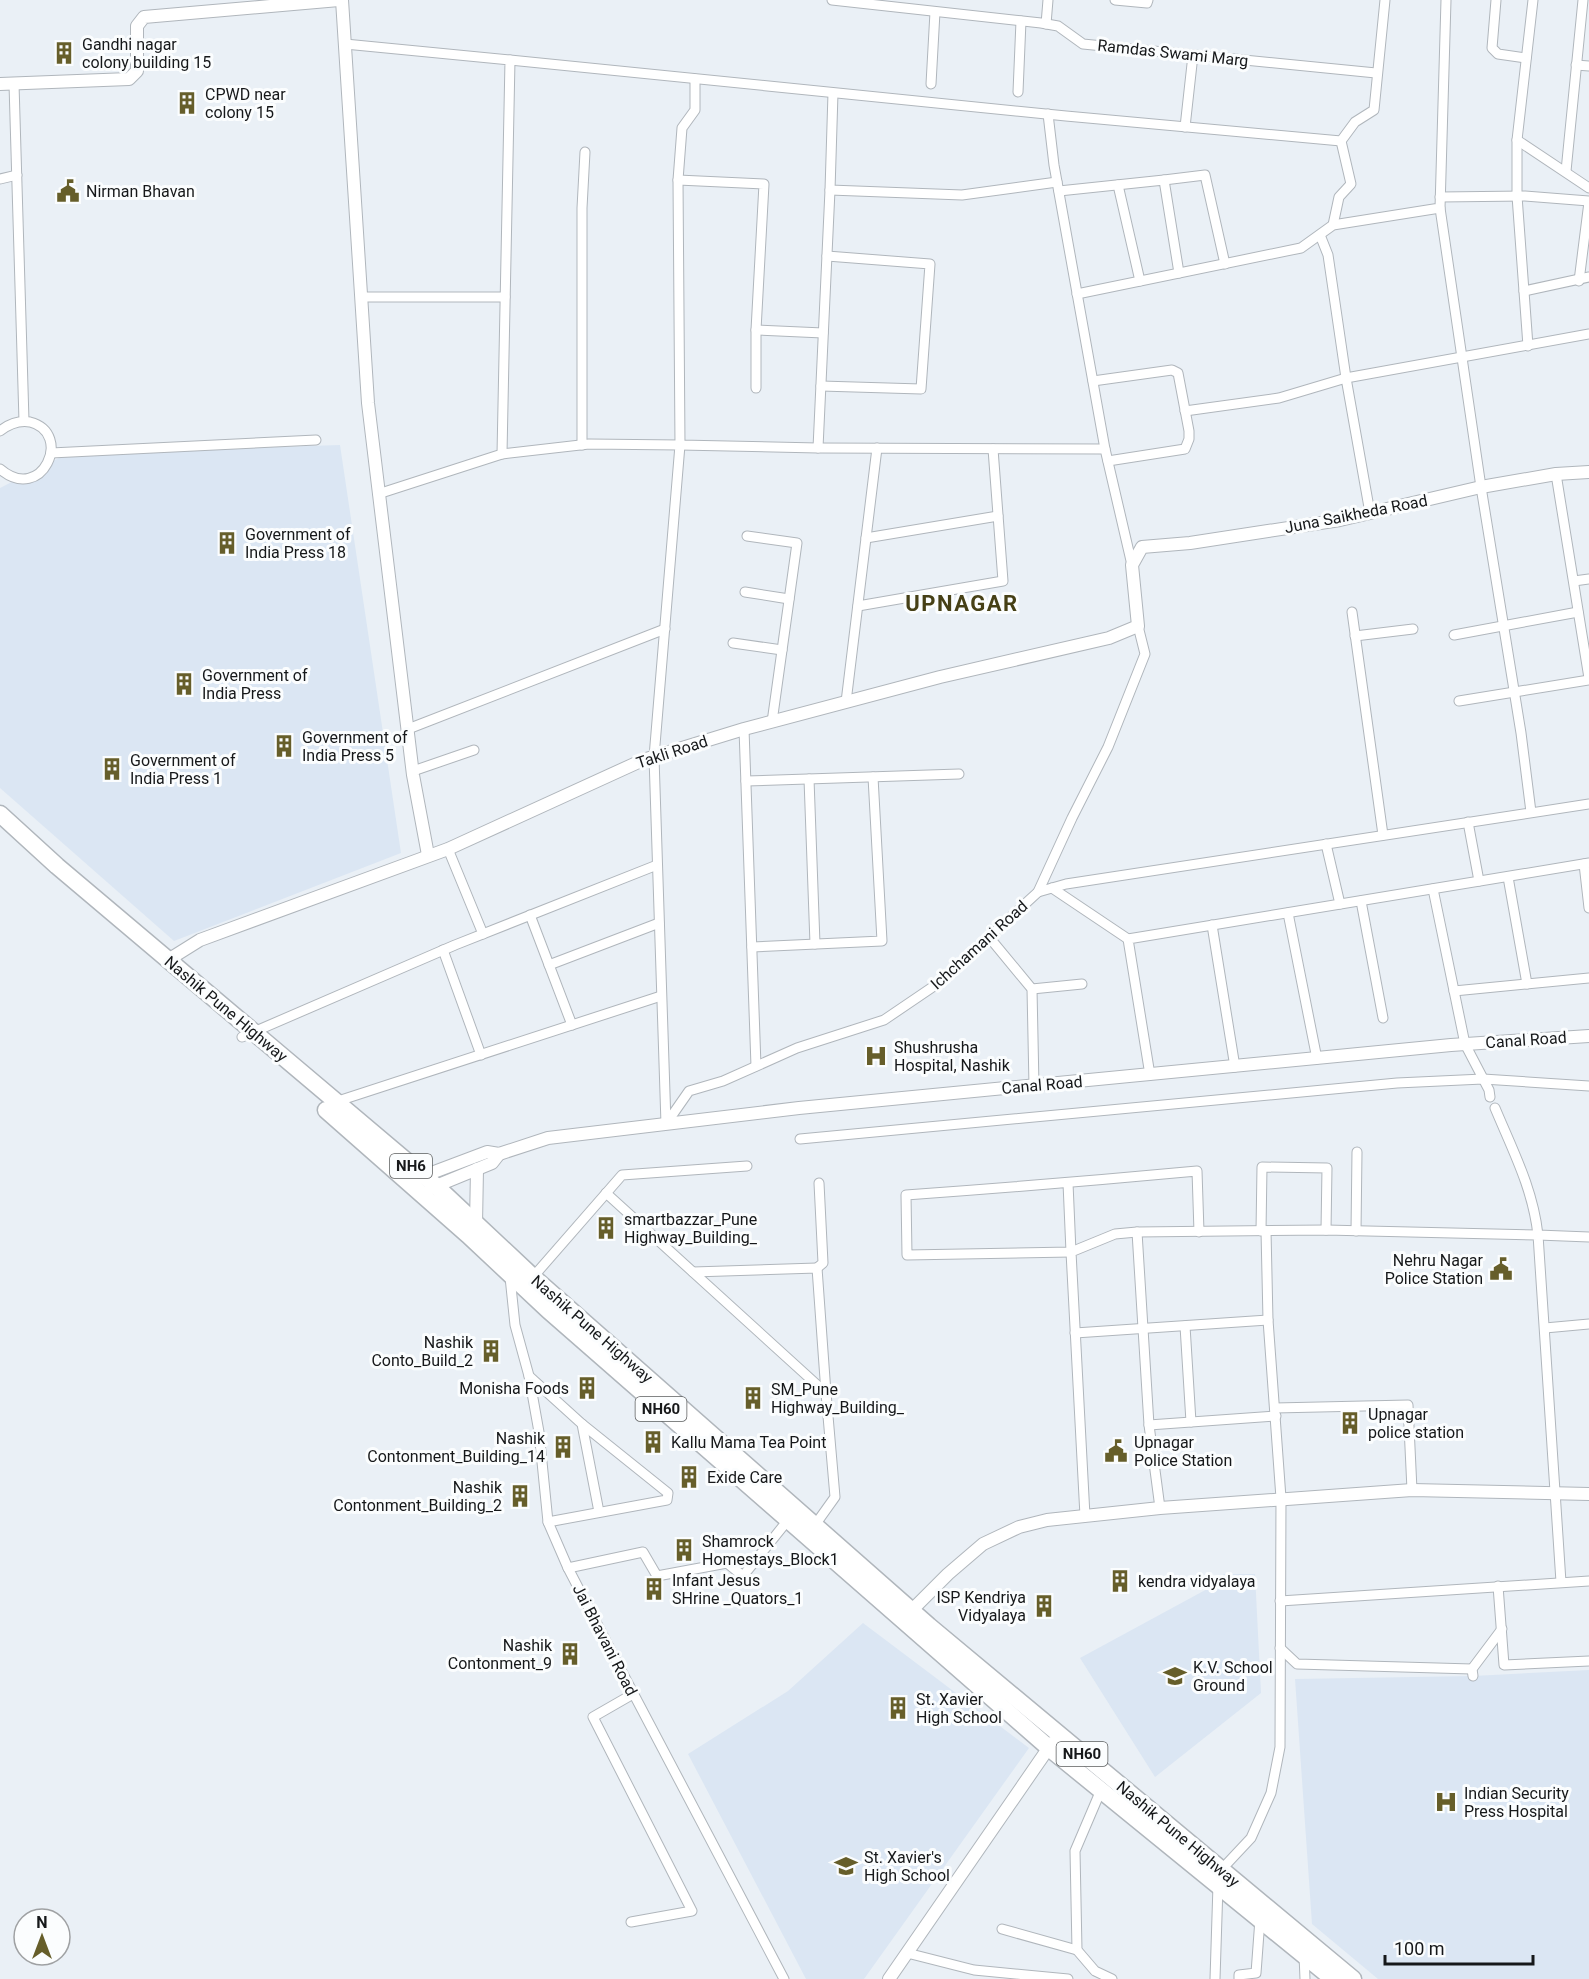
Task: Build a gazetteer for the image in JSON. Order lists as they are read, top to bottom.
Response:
{
  "streets": {
    "highway": ["Nashik Pune Highway", "NH6", "NH60"],
    "street": [
      "Ramdas Swami Marg",
      "Juna Saikheda Road",
      "Takli Road",
      "Ichchamani Road",
      "Canal Road",
      "Jai Bhavani Road"
    ]
  },
  "crossings": [
    ["Takli Road", "Ichchamani Road"],
    ["Takli Road", "Nashik Pune Highway"],
    ["Ichchamani Road", "Canal Road"],
    ["Nashik Pune Highway", "Canal Road"],
    ["Nashik Pune Highway", "Jai Bhavani Road"]
  ],
  "districts": ["UPNAGAR"],
  "places": {
    "building": [
      "Gandhi nagar colony building 15",
      "CPWD near colony 15",
      "Government of India Press 18",
      "Government of India Press",
      "Government of India Press 5",
      "Government of India Press 1",
      "smartbazzar_Pune Highway_Building_",
      "Nashik Conto_Build_2",
      "Monisha Foods",
      "SM_Pune Highway_Building_",
      "Upnagar police station",
      "Kallu Mama Tea Point",
      "Nashik Contonment_Building_14",
      "Exide Care",
      "Nashik Contonment_Building_2",
      "Shamrock Homestays_Block1",
      "kendra vidyalaya",
      "Infant Jesus SHrine _Quators_1",
      "ISP Kendriya Vidyalaya",
      "Nashik Contonment_9",
      "St. Xavier High School"
    ],
    "public building": ["Nirman Bhavan", "Nehru Nagar Police Station", "Upnagar Police Station"],
    "hospital": ["Shushrusha Hospital, Nashik", "Indian Security Press Hospital"],
    "school or university": ["K.V. School Ground", "St. Xavier's High School"]
  },
  "scale_bar": "100 m",
  "north": "top"
}
